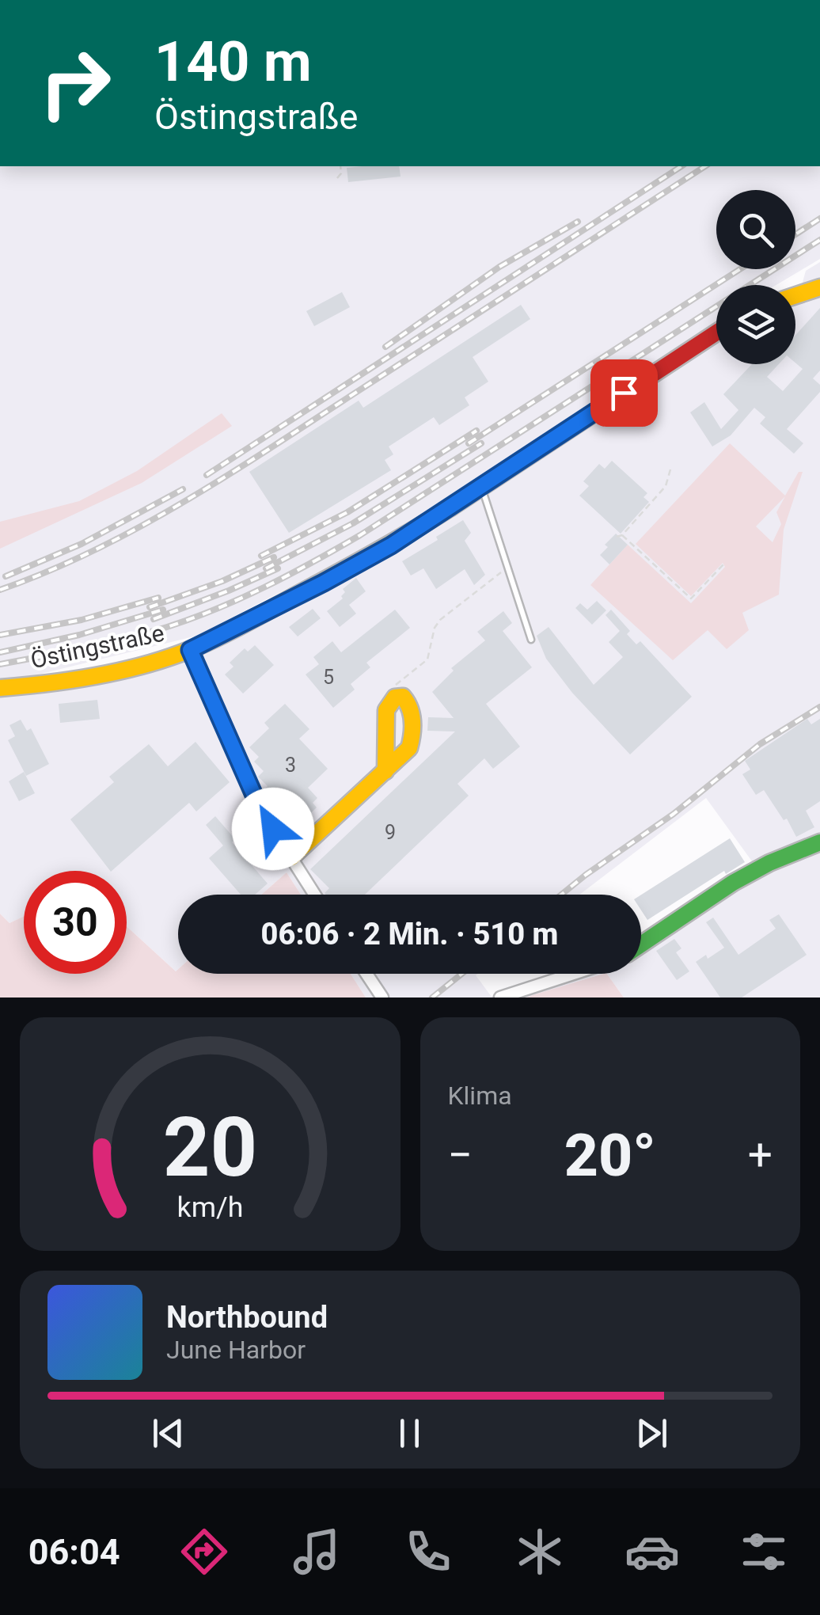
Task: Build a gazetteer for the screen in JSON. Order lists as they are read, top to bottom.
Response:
{
  "streets": {
    "street": ["Östingstraße"]
  },
  "house_numbers": ["5", "3", "9"],
  "page": {
    "turn": ["140 m", "Östingstraße"],
    "limit": "30",
    "trip": "06:06 · 2 Min. · 510 m",
    "tile": "Klima",
    "heat": ["−", "20°", "+"],
    "song": ["Northbound", "June Harbor"],
    "tabs": "06:04",
    "gauge": ["20", "km/h"]
  }
}
